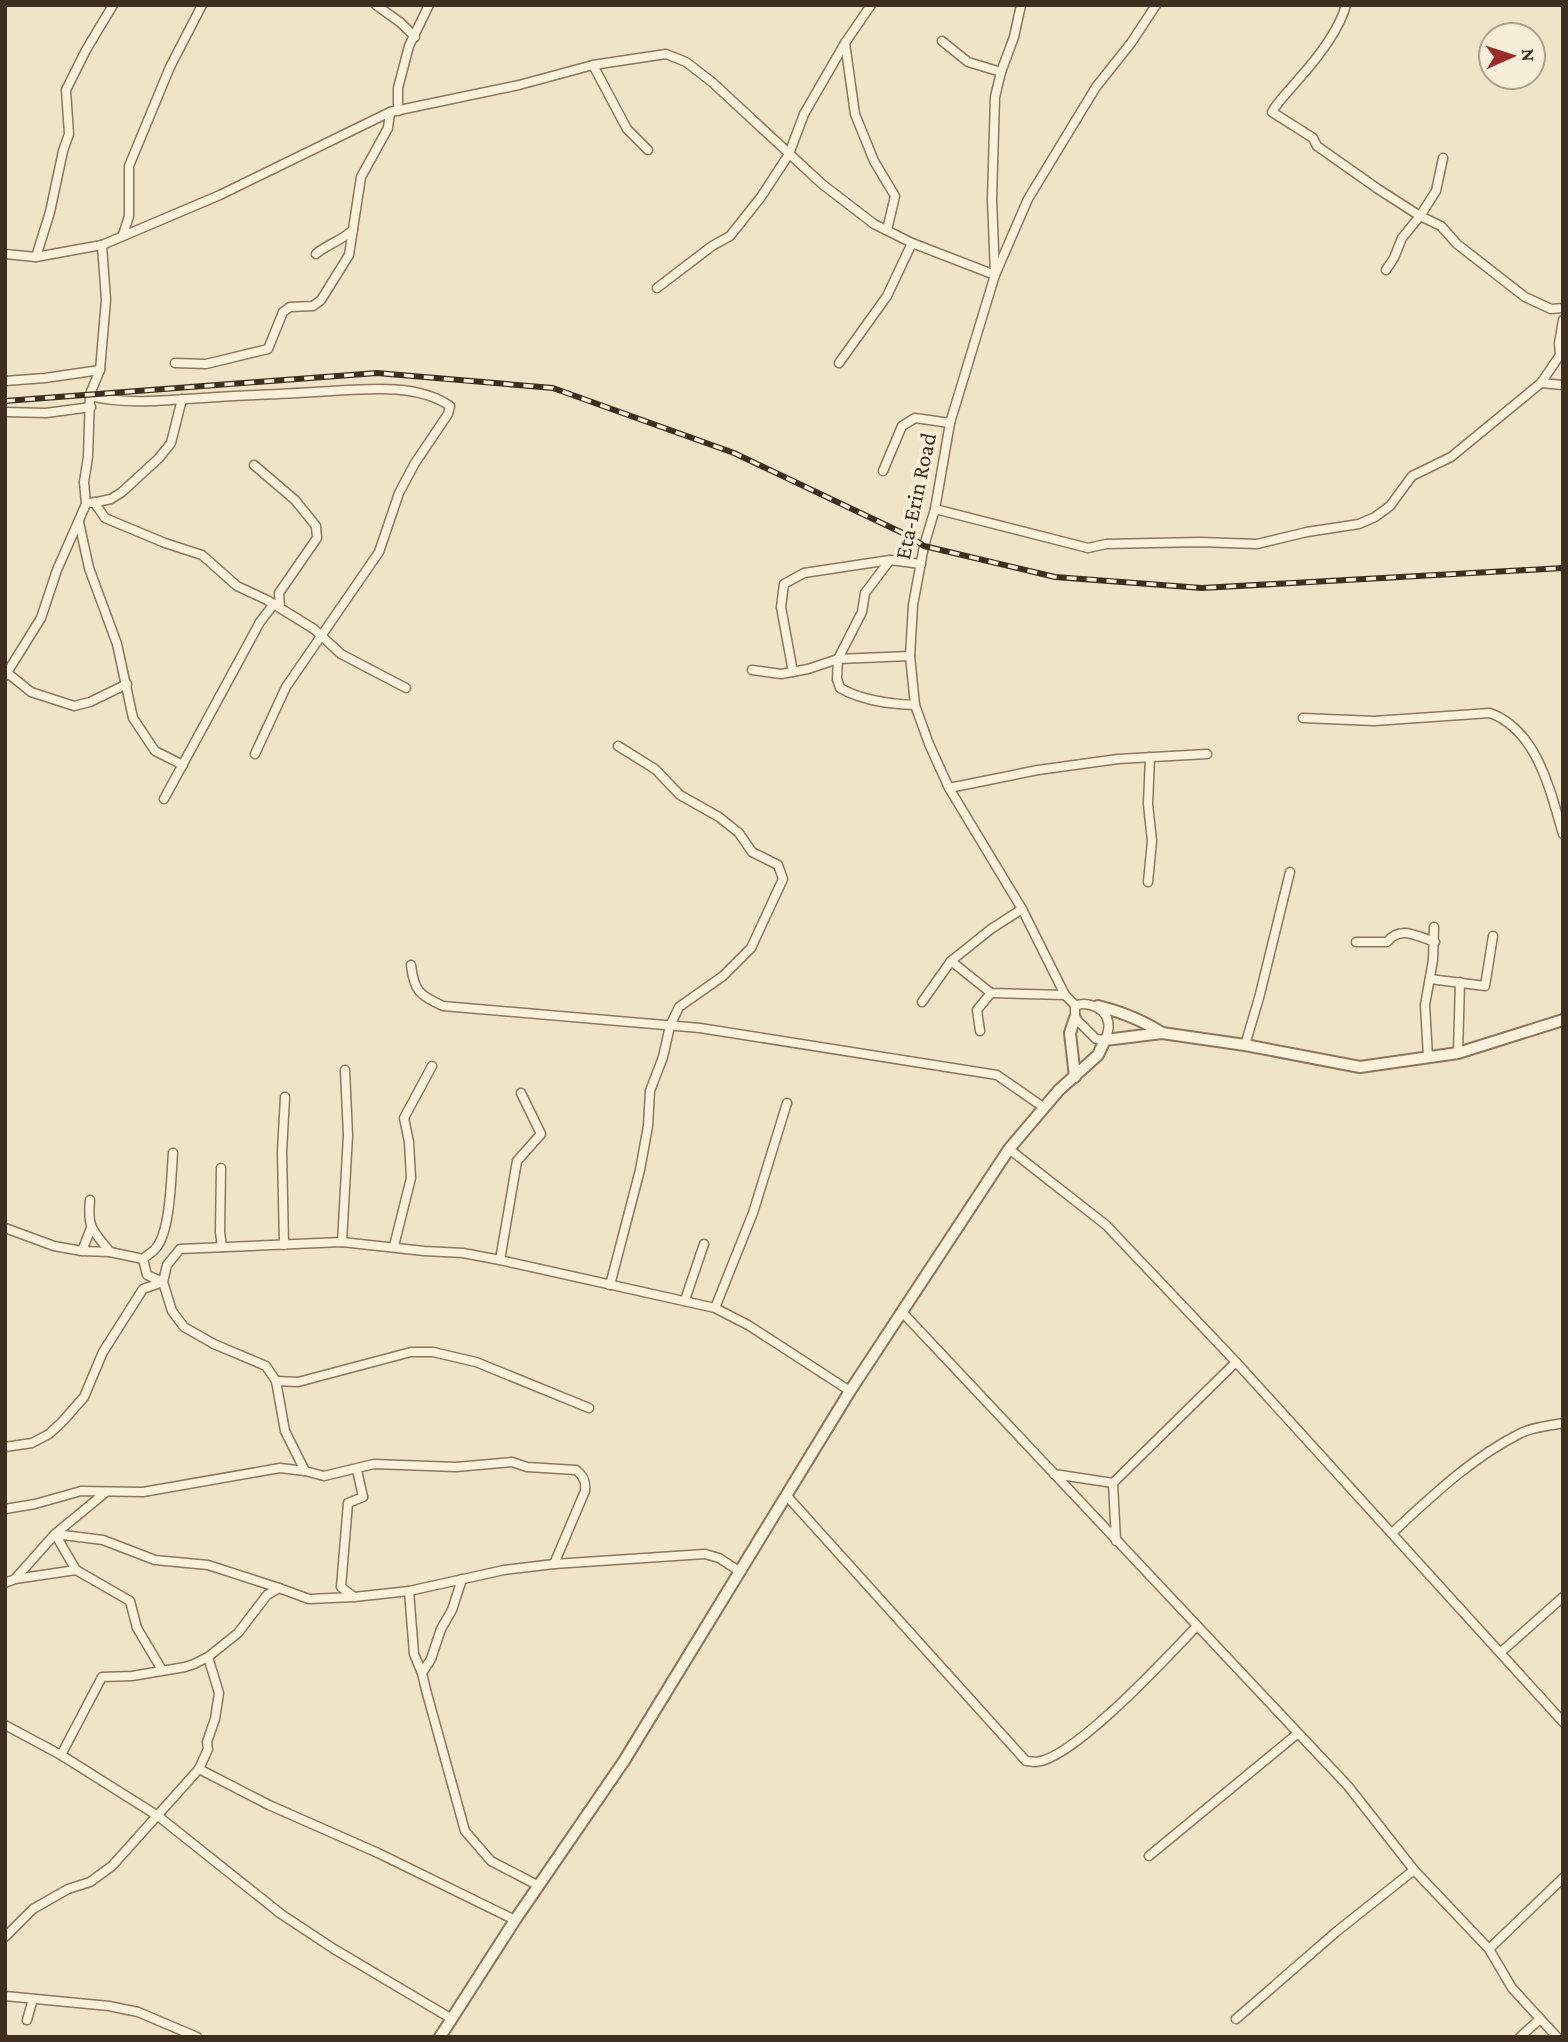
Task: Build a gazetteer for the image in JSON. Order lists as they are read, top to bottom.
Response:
{
  "streets": {
    "street": ["Eta-Erin Road"]
  },
  "north": "right"
}
